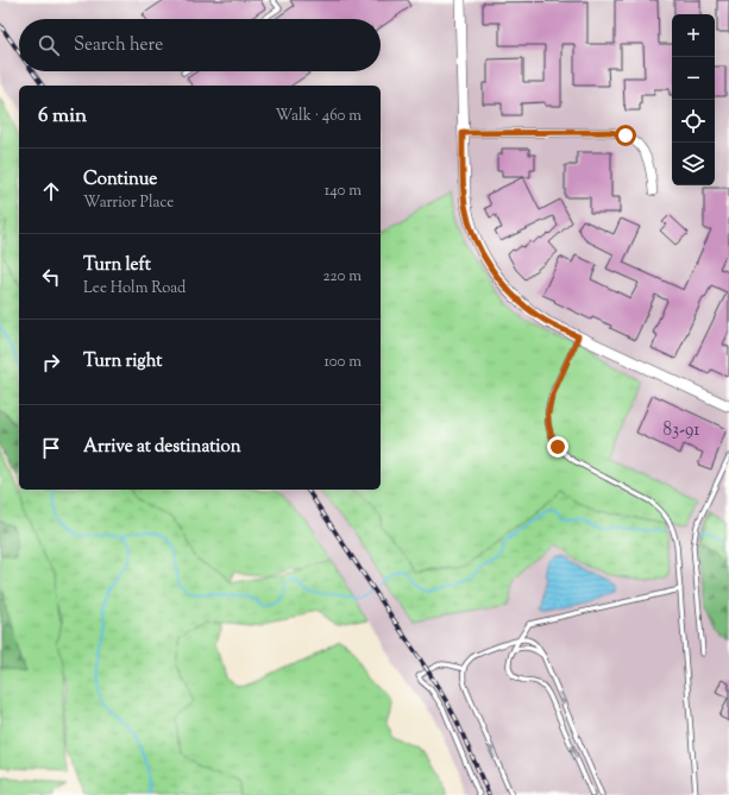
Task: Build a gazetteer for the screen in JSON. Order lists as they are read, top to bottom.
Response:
{
  "house_numbers": ["83-91"],
  "page": {
    "map_buttons": ["+", "−"],
    "search": "Search here",
    "heading": ["6 min", "Walk · 460 m"],
    "list": [
      ["Continue", "Warrior Place", "140 m"],
      ["Turn left", "Lee Holm Road", "220 m"],
      ["Turn right", "100 m"],
      "Arrive at destination"
    ]
  }
}
